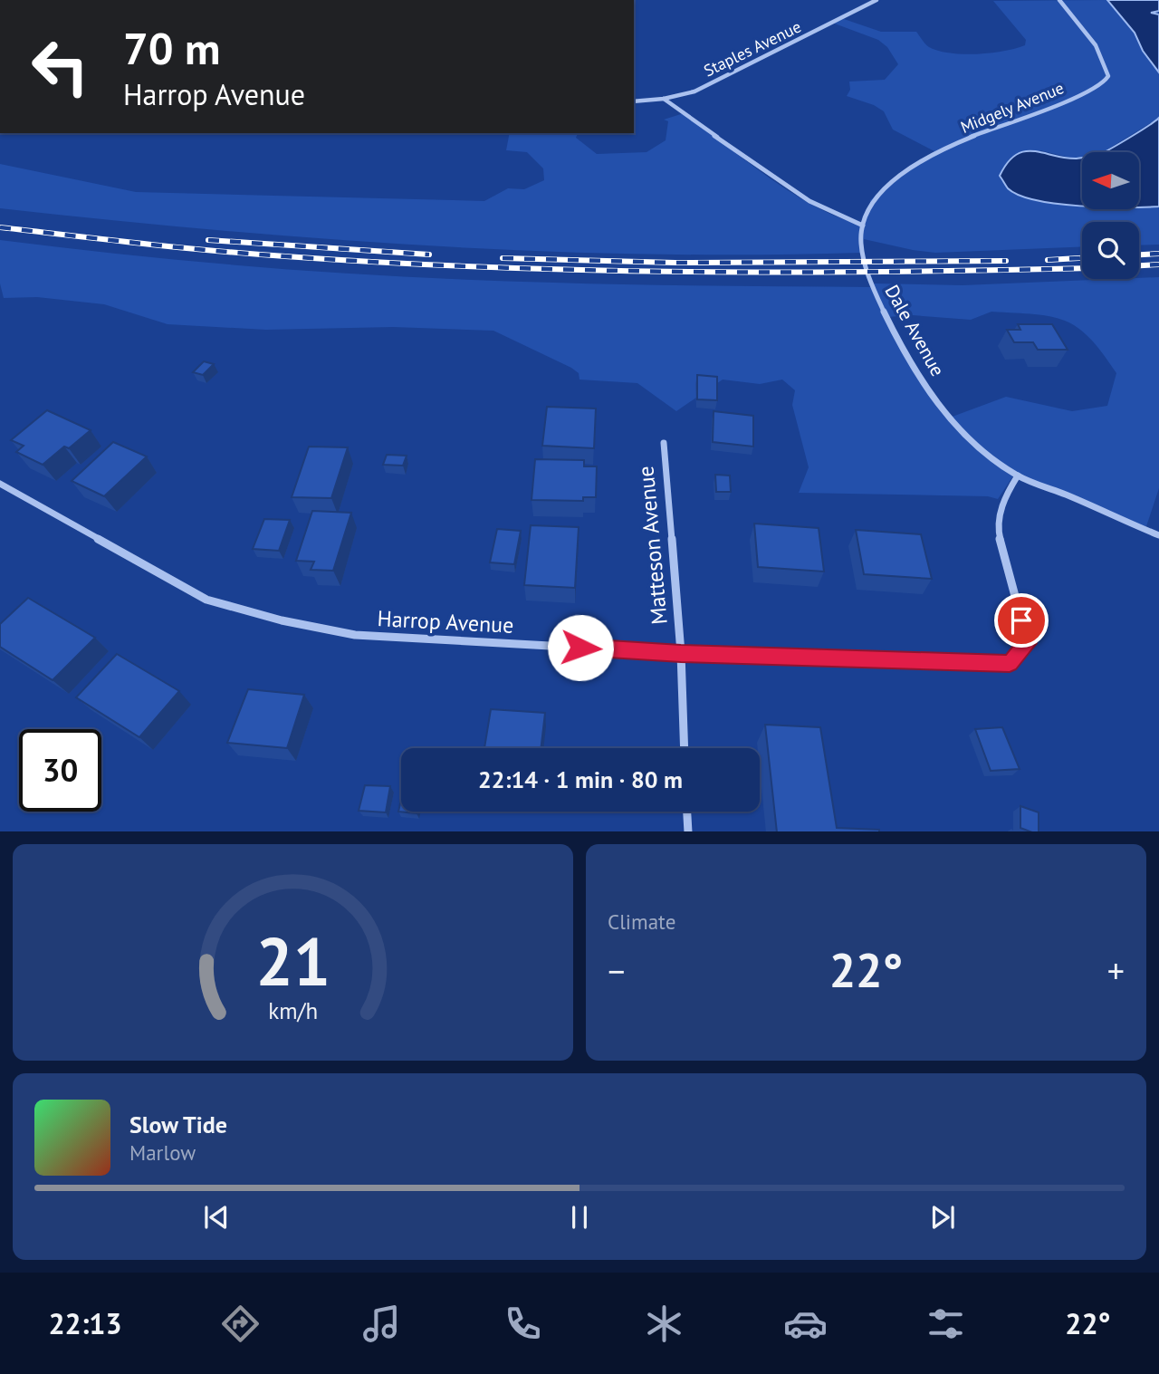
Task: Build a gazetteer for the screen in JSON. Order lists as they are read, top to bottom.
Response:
{
  "streets": {
    "street": [
      "Staples Avenue",
      "Midgely Avenue",
      "Dale Avenue",
      "Matteson Avenue",
      "Harrop Avenue"
    ]
  },
  "crossings": [
    ["Midgely Avenue", "Dale Avenue"],
    ["Dale Avenue", "Harrop Avenue"],
    ["Matteson Avenue", "Harrop Avenue"]
  ],
  "north": "left",
  "page": {
    "turn": ["70 m", "Harrop Avenue"],
    "limit": "30",
    "trip": "22:14 · 1 min · 80 m",
    "tile": "Climate",
    "heat": ["−", "22°", "+"],
    "song": ["Slow Tide", "Marlow"],
    "tabs": ["22:13", "22°"],
    "gauge": ["21", "km/h"]
  }
}
